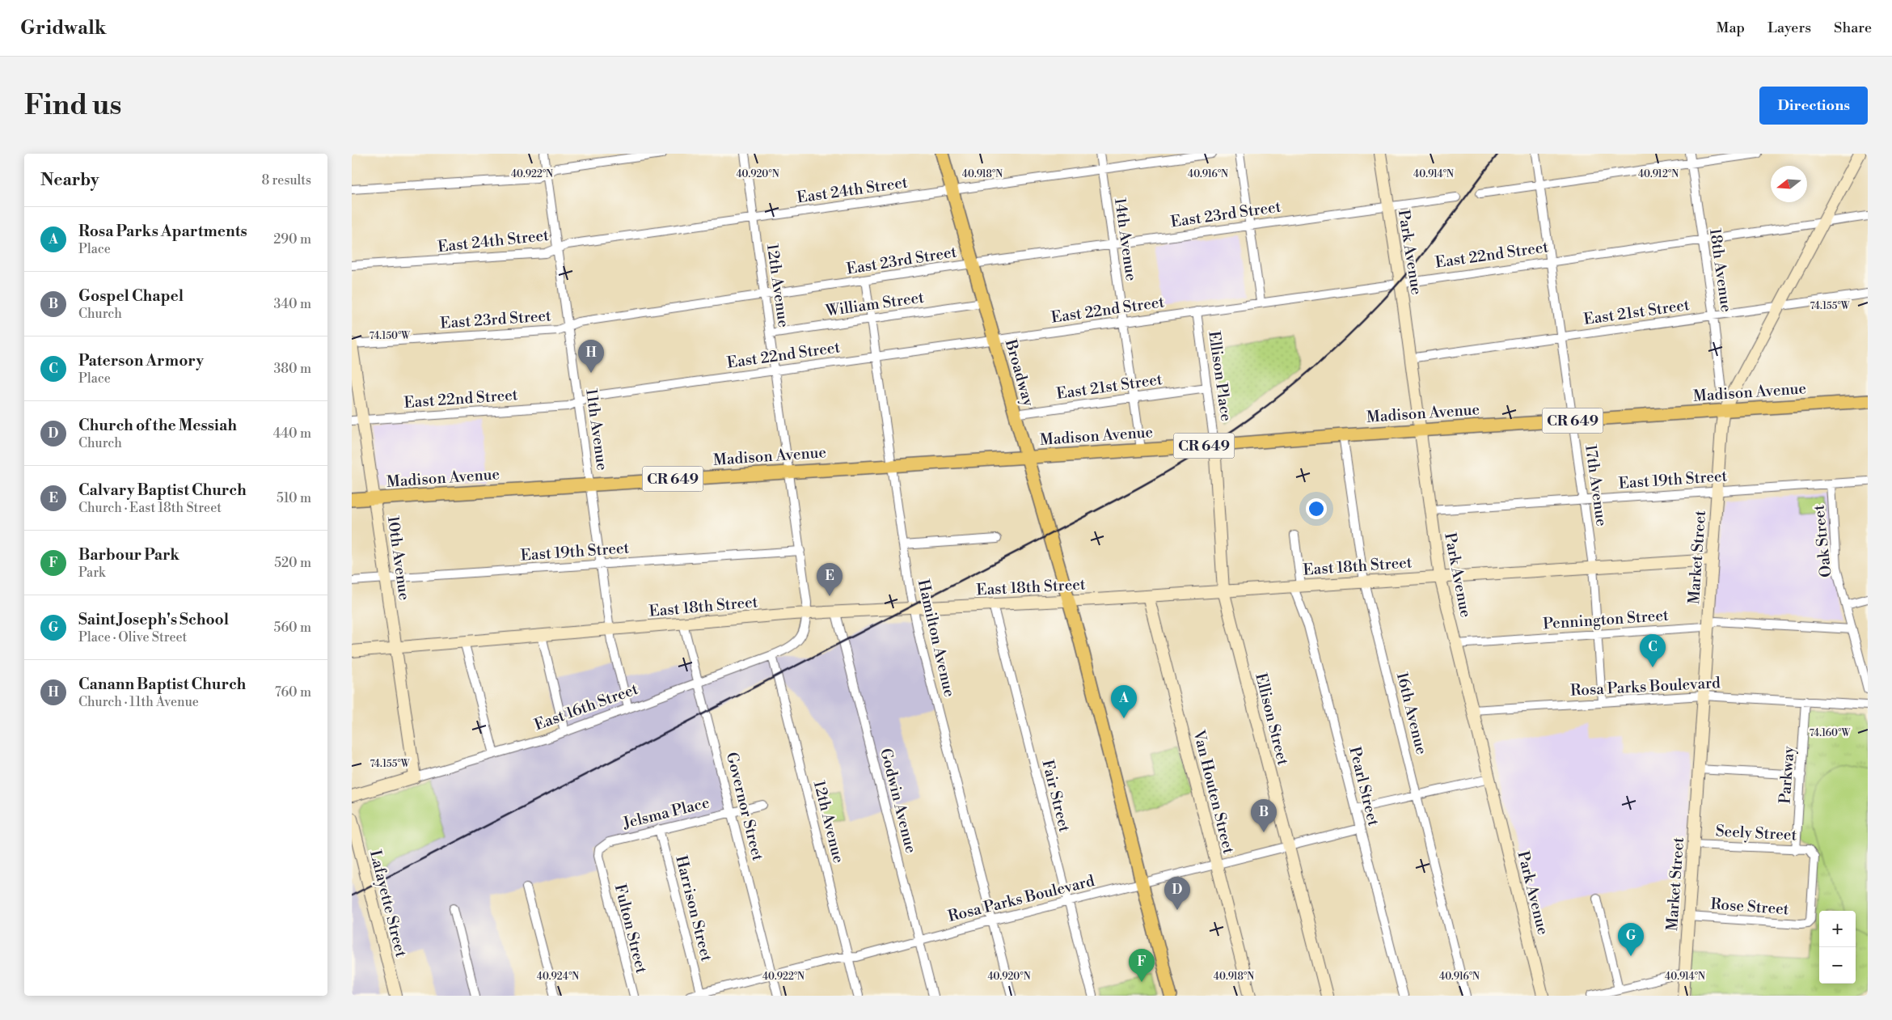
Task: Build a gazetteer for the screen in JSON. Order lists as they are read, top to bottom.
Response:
{
  "streets": {
    "main road": ["Broadway", "Madison Avenue", "CR 649"],
    "street": [
      "East 24th Street",
      "East 23rd Street",
      "14th Avenue",
      "Park Avenue",
      "East 22nd Street",
      "18th Avenue",
      "12th Avenue",
      "William Street",
      "East 21st Street",
      "Ellison Place",
      "11th Avenue",
      "East 19th Street",
      "17th Avenue",
      "Oak Street",
      "Market Street",
      "10th Avenue",
      "East 18th Street",
      "Pennington Street",
      "Hamilton Avenue",
      "Rosa Parks Boulevard",
      "East 16th Street",
      "16th Avenue",
      "Ellison Street",
      "Parkway",
      "Pearl Street",
      "Van Houten Street",
      "Fair Street",
      "Godwin Avenue",
      "Governor Street",
      "Jelsma Place",
      "Seely Street",
      "Lafayette Street",
      "Rose Street",
      "Harrison Street",
      "Fulton Street"
    ]
  },
  "crossings": [
    ["East 24th Street", "14th Avenue"],
    ["East 24th Street", "12th Avenue"],
    ["East 24th Street", "Broadway"],
    ["East 24th Street", "11th Avenue"],
    ["East 23rd Street", "14th Avenue"],
    ["East 23rd Street", "Park Avenue"],
    ["East 23rd Street", "12th Avenue"],
    ["East 23rd Street", "Broadway"],
    ["East 23rd Street", "11th Avenue"],
    ["East 23rd Street", "10th Avenue"],
    ["East 23rd Street", "Hamilton Avenue"],
    ["14th Avenue", "East 22nd Street"],
    ["14th Avenue", "East 21st Street"],
    ["14th Avenue", "Madison Avenue"],
    ["Park Avenue", "East 22nd Street"],
    ["Park Avenue", "East 21st Street"],
    ["Park Avenue", "Madison Avenue"],
    ["Park Avenue", "East 19th Street"],
    ["Park Avenue", "East 18th Street"],
    ["Park Avenue", "Pennington Street"],
    ["Park Avenue", "Rosa Parks Boulevard"],
    ["East 22nd Street", "18th Avenue"],
    ["East 22nd Street", "12th Avenue"],
    ["East 22nd Street", "Broadway"],
    ["East 22nd Street", "Ellison Place"],
    ["East 22nd Street", "11th Avenue"],
    ["East 22nd Street", "17th Avenue"],
    ["East 22nd Street", "Market Street"],
    ["East 22nd Street", "10th Avenue"],
    ["East 22nd Street", "Hamilton Avenue"],
    ["18th Avenue", "East 21st Street"],
    ["12th Avenue", "William Street"],
    ["12th Avenue", "Madison Avenue"],
    ["12th Avenue", "East 19th Street"],
    ["12th Avenue", "East 18th Street"],
    ["12th Avenue", "Rosa Parks Boulevard"],
    ["12th Avenue", "East 16th Street"],
    ["William Street", "Broadway"],
    ["William Street", "Hamilton Avenue"],
    ["East 21st Street", "Broadway"],
    ["East 21st Street", "Ellison Place"],
    ["East 21st Street", "17th Avenue"],
    ["East 21st Street", "Market Street"],
    ["Broadway", "Madison Avenue"],
    ["Broadway", "East 18th Street"],
    ["Broadway", "Rosa Parks Boulevard"],
    ["Ellison Place", "Madison Avenue"],
    ["Ellison Place", "Ellison Street"],
    ["Madison Avenue", "11th Avenue"],
    ["Madison Avenue", "17th Avenue"],
    ["Madison Avenue", "Market Street"],
    ["Madison Avenue", "10th Avenue"],
    ["Madison Avenue", "Hamilton Avenue"],
    ["Madison Avenue", "16th Avenue"],
    ["Madison Avenue", "Ellison Street"],
    ["11th Avenue", "East 19th Street"],
    ["11th Avenue", "East 18th Street"],
    ["11th Avenue", "East 16th Street"],
    ["East 19th Street", "17th Avenue"],
    ["East 19th Street", "Oak Street"],
    ["East 19th Street", "Market Street"],
    ["East 19th Street", "10th Avenue"],
    ["17th Avenue", "East 18th Street"],
    ["17th Avenue", "Pennington Street"],
    ["17th Avenue", "Rosa Parks Boulevard"],
    ["Oak Street", "Pennington Street"],
    ["Market Street", "East 18th Street"],
    ["Market Street", "Pennington Street"],
    ["Market Street", "Rosa Parks Boulevard"],
    ["Market Street", "Seely Street"],
    ["Market Street", "Rose Street"],
    ["10th Avenue", "East 18th Street"],
    ["10th Avenue", "East 16th Street"],
    ["East 18th Street", "Hamilton Avenue"],
    ["East 18th Street", "East 16th Street"],
    ["East 18th Street", "16th Avenue"],
    ["East 18th Street", "Ellison Street"],
    ["East 18th Street", "Pearl Street"],
    ["East 18th Street", "Van Houten Street"],
    ["East 18th Street", "Fair Street"],
    ["East 18th Street", "Godwin Avenue"],
    ["East 18th Street", "Governor Street"],
    ["Hamilton Avenue", "Rosa Parks Boulevard"],
    ["Rosa Parks Boulevard", "Ellison Street"],
    ["Rosa Parks Boulevard", "Parkway"],
    ["Rosa Parks Boulevard", "Pearl Street"],
    ["Rosa Parks Boulevard", "Van Houten Street"],
    ["Rosa Parks Boulevard", "Fair Street"],
    ["Rosa Parks Boulevard", "Godwin Avenue"],
    ["Rosa Parks Boulevard", "Governor Street"],
    ["Rosa Parks Boulevard", "Harrison Street"],
    ["East 16th Street", "Governor Street"],
    ["Parkway", "Seely Street"],
    ["Governor Street", "Jelsma Place"],
    ["Jelsma Place", "Harrison Street"],
    ["Jelsma Place", "Fulton Street"],
    ["Seely Street", "Rose Street"]
  ],
  "north": "left",
  "page": {
    "header": "Gridwalk",
    "nav": ["Map", "Layers", "Share"],
    "buttons": "Directions",
    "title": "Find us",
    "heading": ["Nearby", "8 results"],
    "list": [
      {
        "mark": "A",
        "name": "Rosa Parks Apartments",
        "note": "Place",
        "value": "290 m"
      },
      {
        "mark": "B",
        "name": "Gospel Chapel",
        "note": "Church",
        "value": "340 m"
      },
      {
        "mark": "C",
        "name": "Paterson Armory",
        "note": "Place",
        "value": "380 m"
      },
      {
        "mark": "D",
        "name": "Church of the Messiah",
        "note": "Church",
        "value": "440 m"
      },
      {
        "mark": "E",
        "name": "Calvary Baptist Church",
        "note": "Church · East 18th Street",
        "value": "510 m"
      },
      {
        "mark": "F",
        "name": "Barbour Park",
        "note": "Park",
        "value": "520 m"
      },
      {
        "mark": "G",
        "name": "Saint Joseph's School",
        "note": "Place · Olive Street",
        "value": "560 m"
      },
      {
        "mark": "H",
        "name": "Canann Baptist Church",
        "note": "Church · 11th Avenue",
        "value": "760 m"
      }
    ],
    "pins": [
      "H",
      "E",
      "C",
      "A",
      "B",
      "D",
      "G",
      "F"
    ],
    "map_buttons": ["+", "−"]
  },
  "coordinates": [
    "40.922°N",
    "40.920°N",
    "40.918°N",
    "40.916°N",
    "40.914°N",
    "40.912°N",
    "74.155°W",
    "74.150°W",
    "74.160°W",
    "40.924°N"
  ]
}
